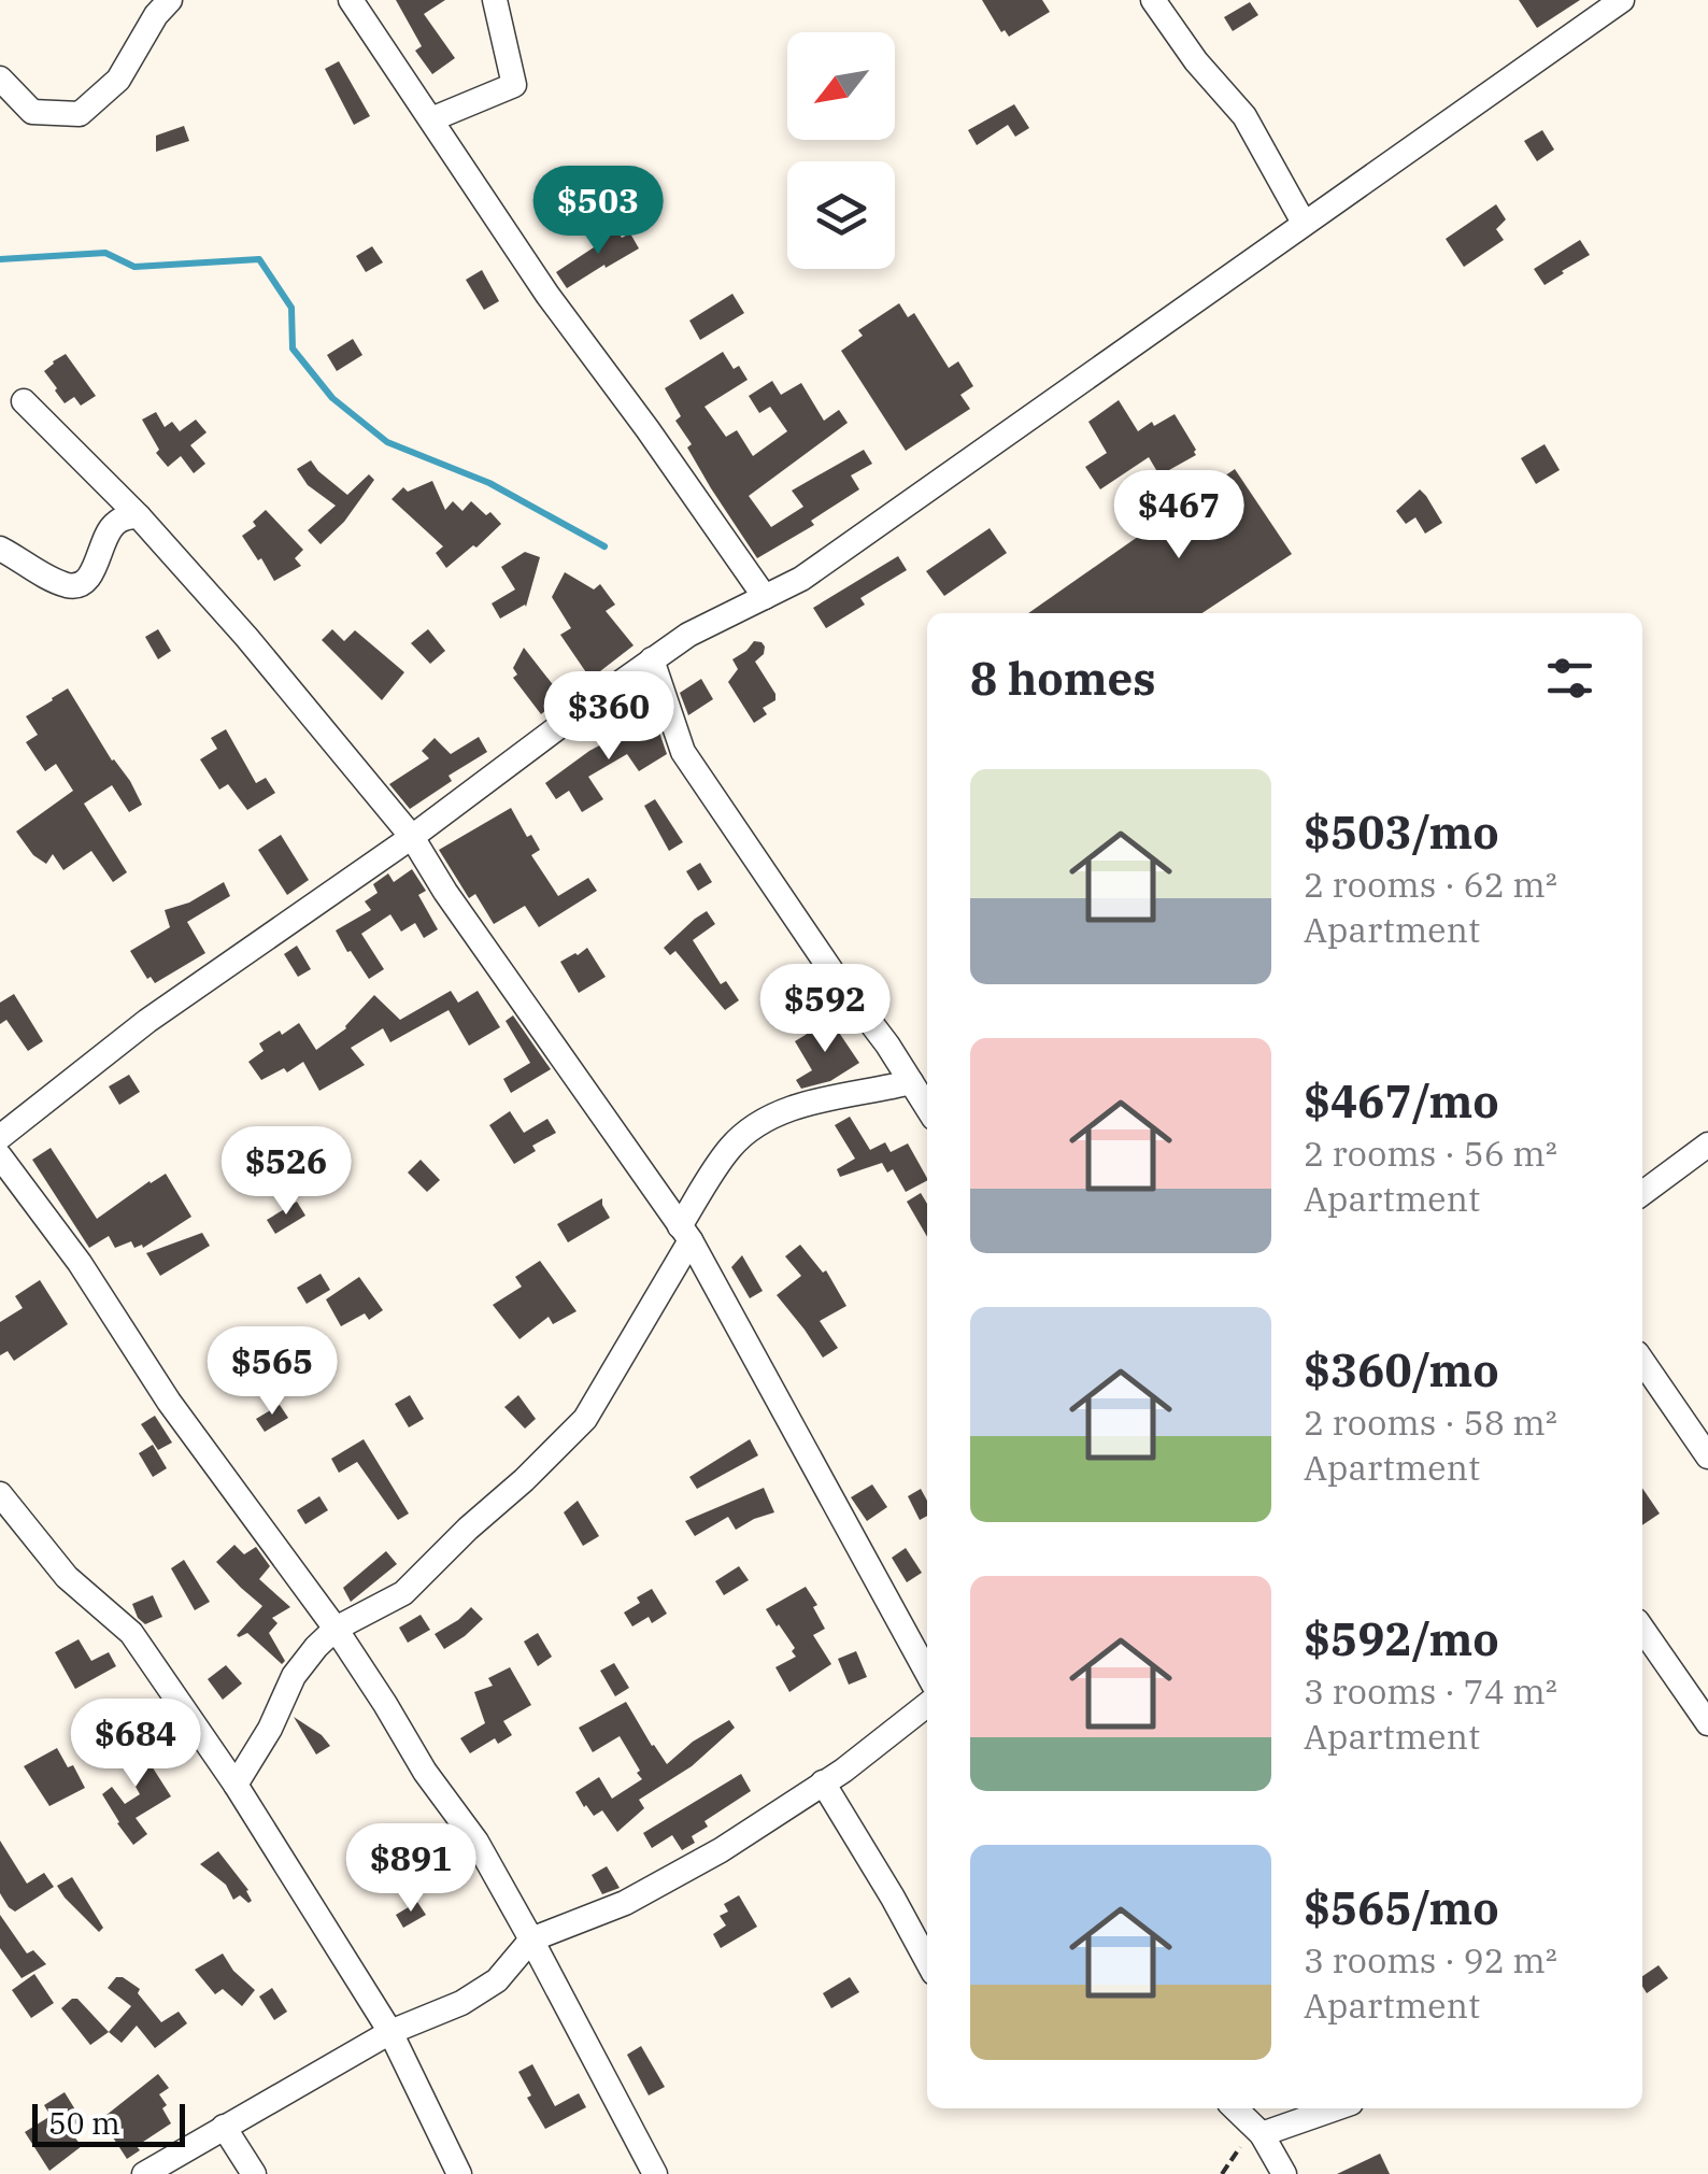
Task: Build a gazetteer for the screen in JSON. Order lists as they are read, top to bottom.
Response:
{
  "scale_bar": "50 m",
  "north": "bottom left",
  "page": {
    "price": [
      "$503",
      "$467",
      "$360",
      "$592",
      "$526",
      "$565",
      "$684",
      "$891"
    ],
    "heading": "8 homes",
    "list": [
      {
        "name": "$503/mo",
        "note": "2 rooms · 62 m² · Apartment"
      },
      {
        "name": "$467/mo",
        "note": "2 rooms · 56 m² · Apartment"
      },
      {
        "name": "$360/mo",
        "note": "2 rooms · 58 m² · Apartment"
      },
      {
        "name": "$592/mo",
        "note": "3 rooms · 74 m² · Apartment"
      },
      {
        "name": "$565/mo",
        "note": "3 rooms · 92 m² · Apartment"
      }
    ],
    "scale": "50 m"
  }
}
